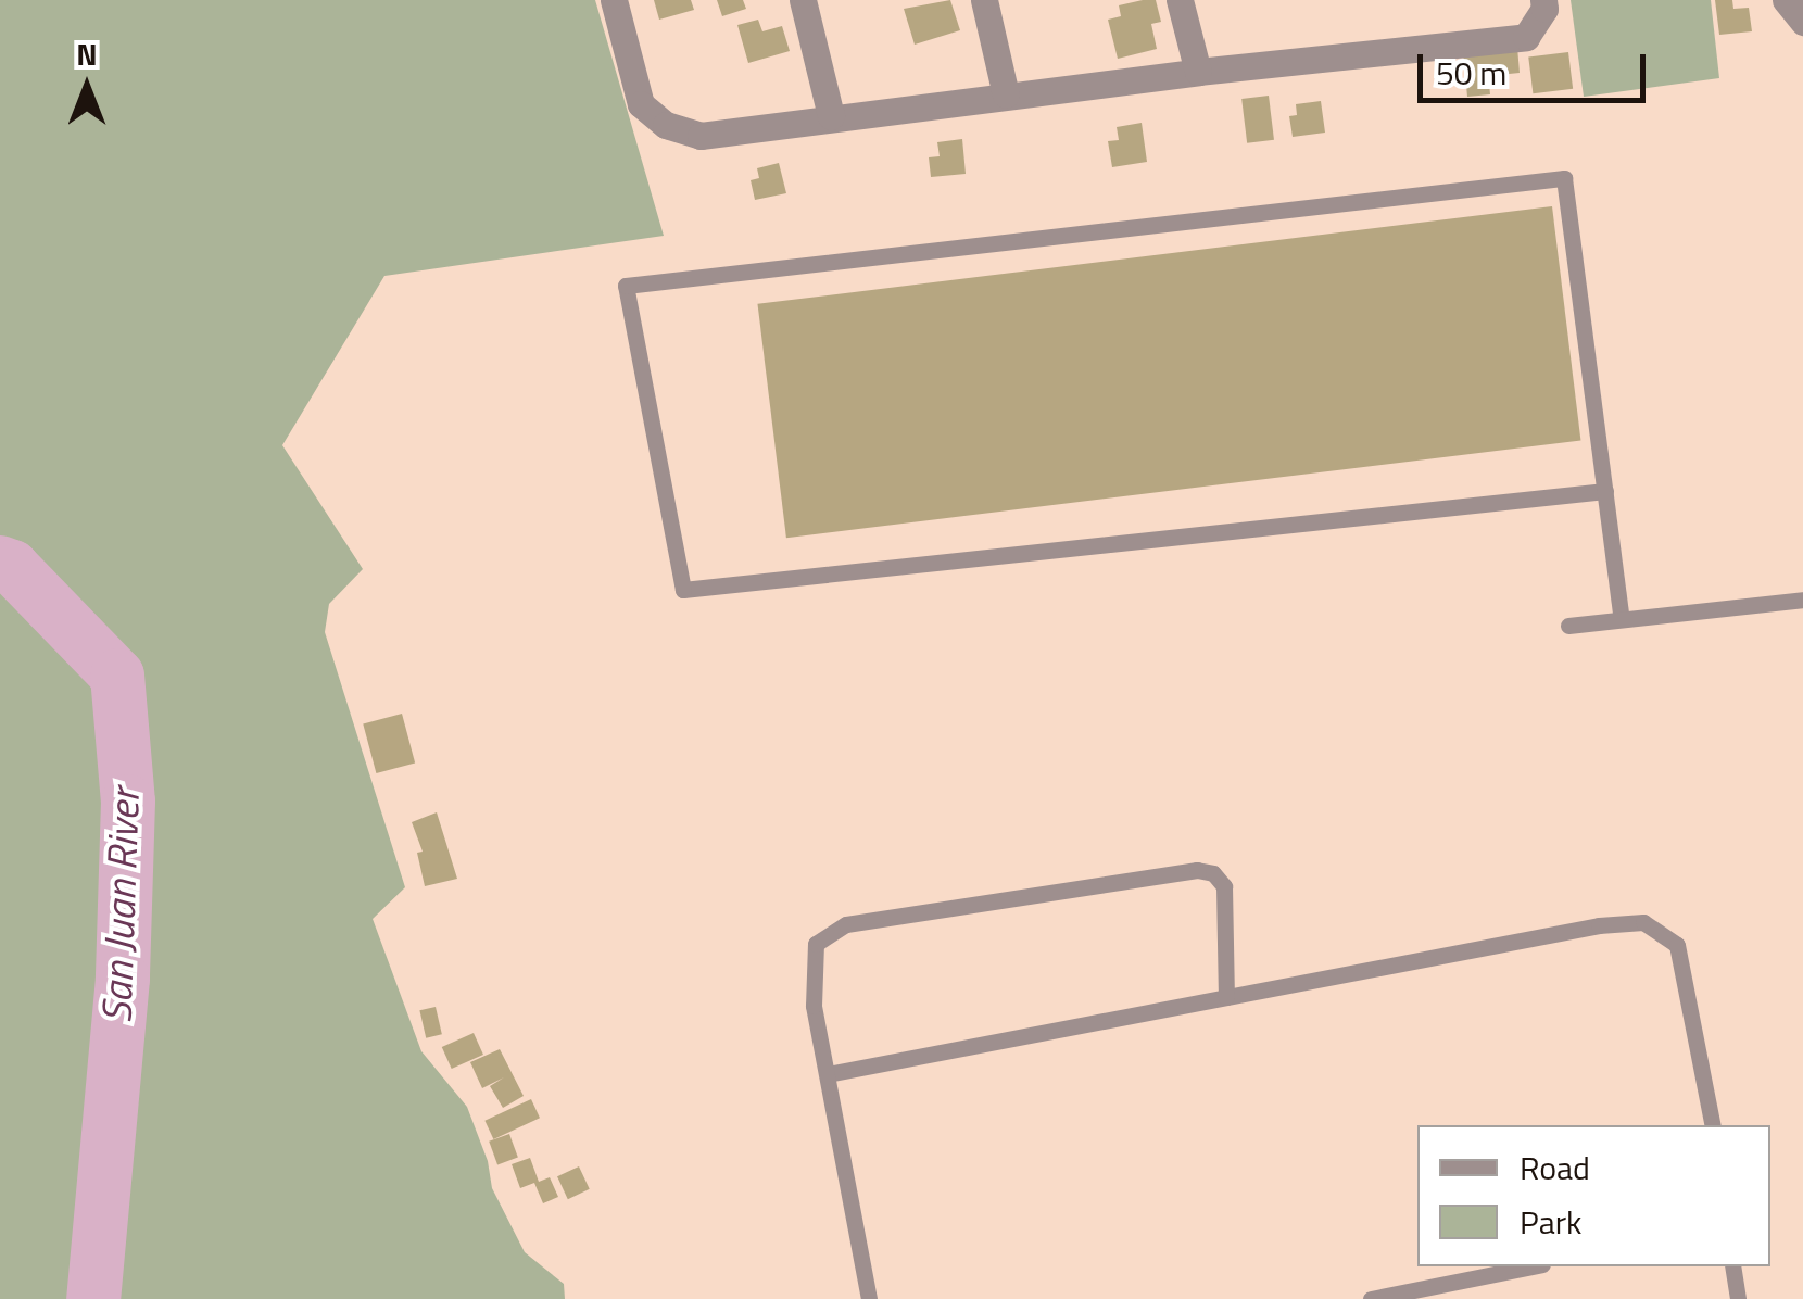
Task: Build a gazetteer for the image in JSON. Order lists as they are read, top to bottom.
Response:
{
  "water": ["San Juan River"],
  "legend": ["Road", "Park"],
  "scale_bar": "50 m",
  "north": "top"
}
